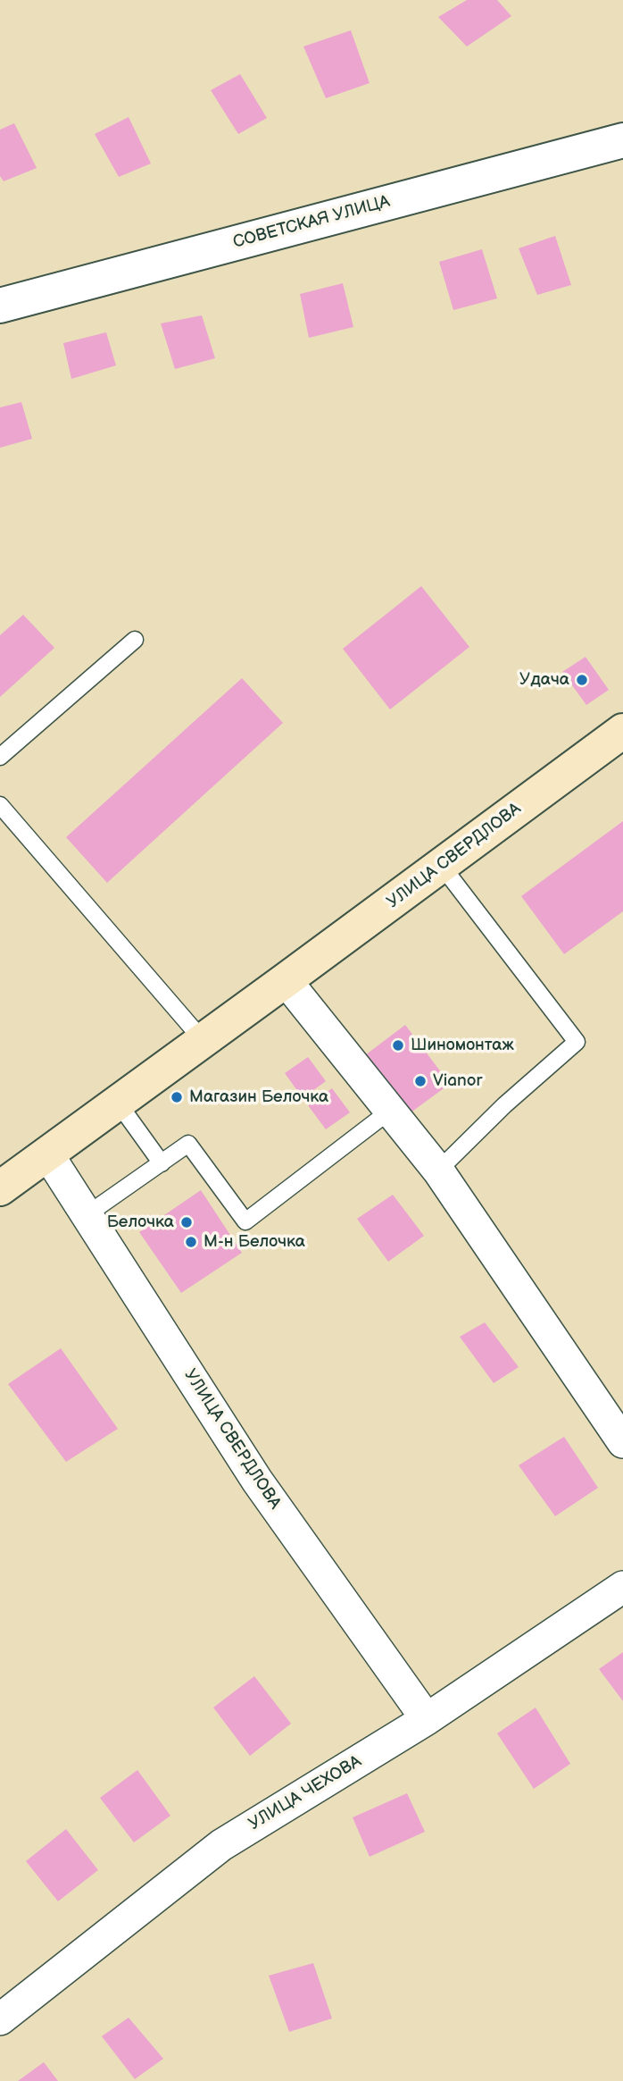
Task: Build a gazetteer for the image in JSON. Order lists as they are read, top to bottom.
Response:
{
  "streets": {
    "main road": ["УЛИЦА СВЕРДЛОВА"],
    "street": ["СОВЕТСКАЯ УЛИЦА", "УЛИЦА ЧЕХОВА"]
  },
  "crossings": [
    ["УЛИЦА СВЕРДЛОВА", "УЛИЦА ЧЕХОВА"]
  ],
  "places": [
    "Удача",
    "Шиномонтаж",
    "Vianor",
    "Магазин Белочка",
    "Белочка",
    "М-н Белочка"
  ]
}
